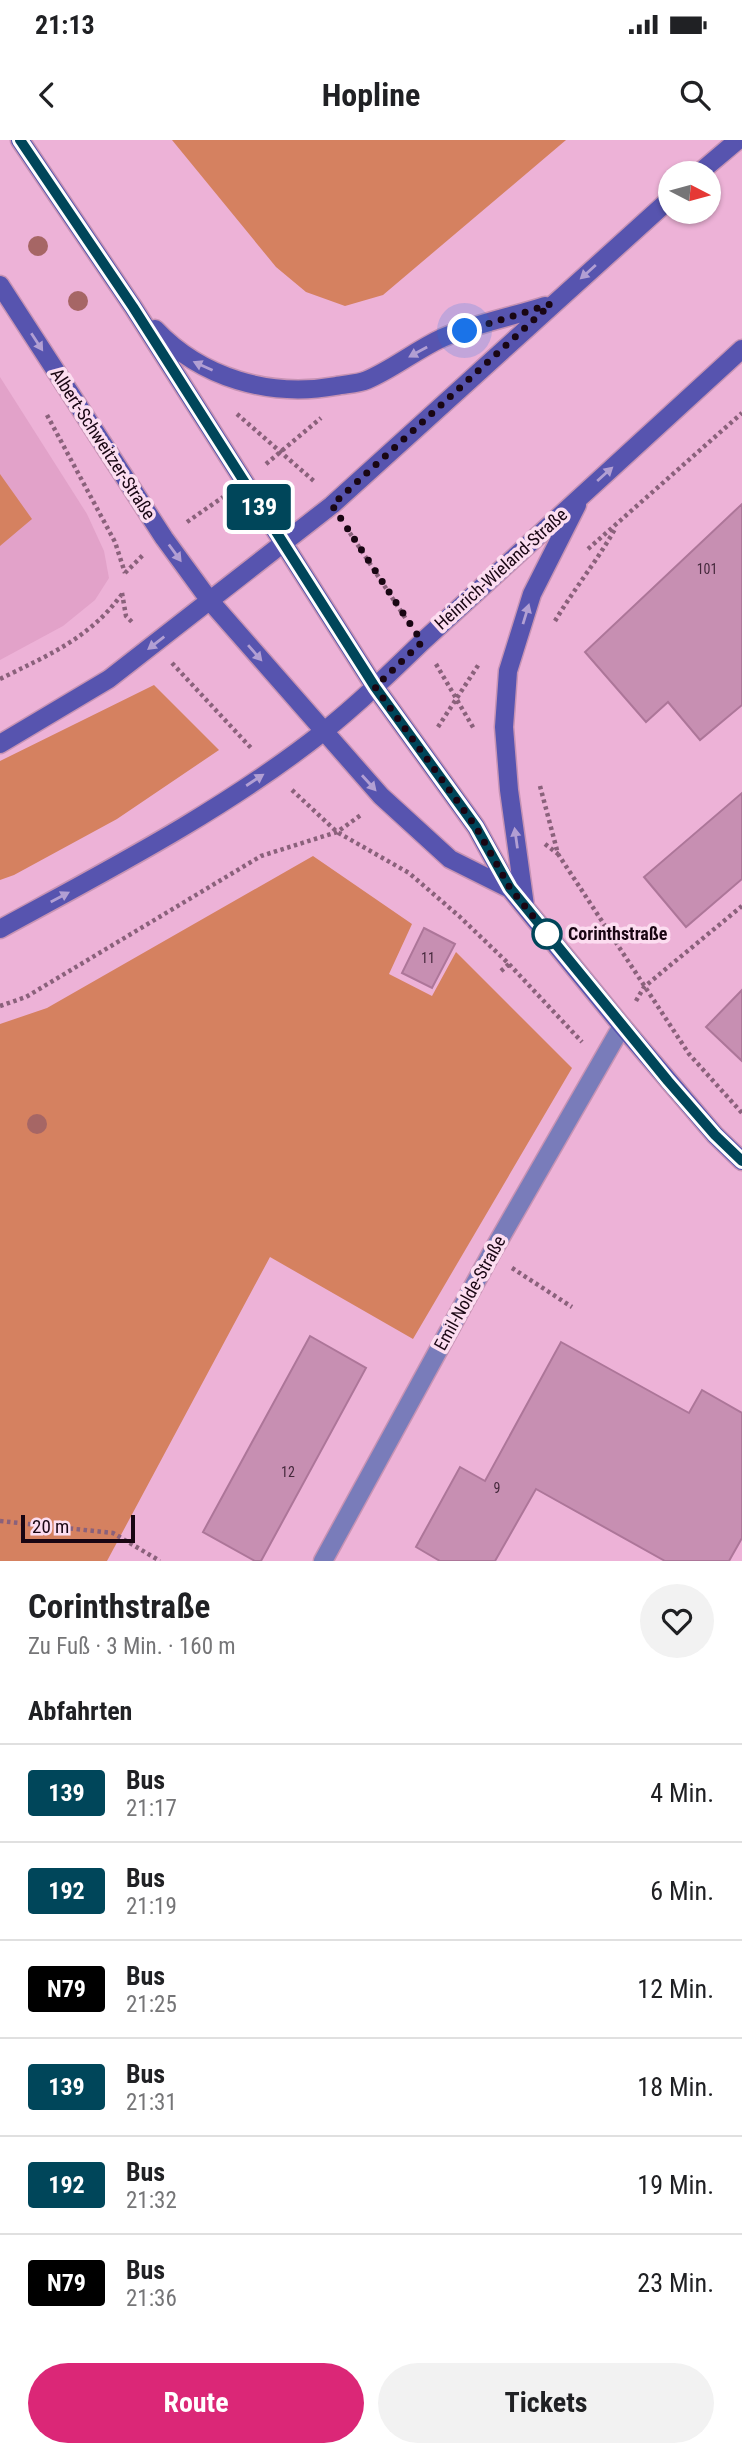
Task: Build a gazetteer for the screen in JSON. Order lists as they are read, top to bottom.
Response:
{
  "streets": {
    "main road": ["Albert-Schweitzer-Straße", "Heinrich-Wieland-Straße"],
    "street": ["Emil-Nolde-Straße"]
  },
  "one_way": ["Heinrich-Wieland-Straße"],
  "places": ["Corinthstraße"],
  "lines": ["bus line 139"],
  "house_numbers": [
    "101",
    "11",
    "12",
    "9"
  ],
  "scale_bar": "20 m",
  "north": "right",
  "page": {
    "status": "21:13",
    "header": "Hopline",
    "on_map": "139",
    "scale": "20 m",
    "heading": [
      ["Corinthstraße", "Zu Fuß · 3 Min. · 160 m"],
      "Abfahrten"
    ],
    "list": [
      {
        "mark": "139",
        "name": "Bus",
        "note": "21:17",
        "value": "4 Min."
      },
      {
        "mark": "192",
        "name": "Bus",
        "note": "21:19",
        "value": "6 Min."
      },
      {
        "mark": "N79",
        "name": "Bus",
        "note": "21:25",
        "value": "12 Min."
      },
      {
        "mark": "139",
        "name": "Bus",
        "note": "21:31",
        "value": "18 Min."
      },
      {
        "mark": "192",
        "name": "Bus",
        "note": "21:32",
        "value": "19 Min."
      },
      {
        "mark": "N79",
        "name": "Bus",
        "note": "21:36",
        "value": "23 Min."
      }
    ],
    "buttons": ["Route", "Tickets"]
  }
}
